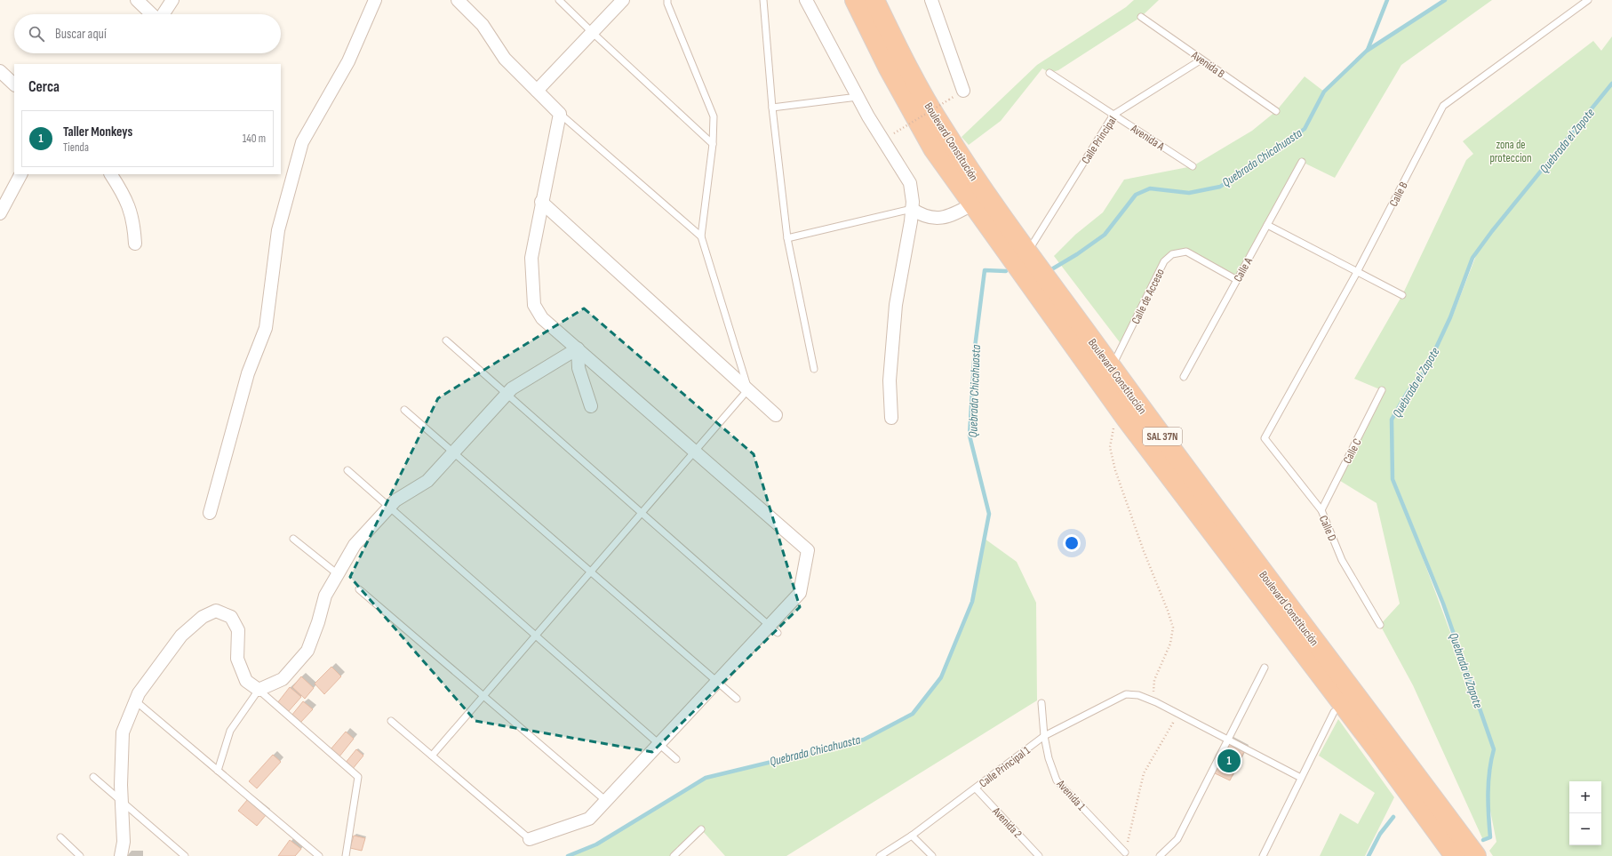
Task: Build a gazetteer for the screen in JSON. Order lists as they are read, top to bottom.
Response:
{
  "streets": {
    "highway": ["Boulevard Constitución", "SAL 37N"],
    "lane": [
      "Avenida B",
      "Avenida A",
      "Calle Principal",
      "Calle B",
      "Calle A",
      "Calle de Acceso",
      "Calle C",
      "Calle D",
      "Calle Principal 1",
      "Avenida 1",
      "Avenida 2"
    ]
  },
  "crossings": [
    ["Avenida B", "Calle Principal"],
    ["Avenida A", "Calle Principal"],
    ["Calle Principal", "Boulevard Constitución"],
    ["Boulevard Constitución", "Calle de Acceso"],
    ["Calle B", "Calle D"],
    ["Calle A", "Calle de Acceso"],
    ["Calle C", "Calle D"],
    ["Calle Principal 1", "Avenida 1"],
    ["Calle Principal 1", "Avenida 2"]
  ],
  "water": ["Quebrada el Zapote", "Quebrada Chicahuasta"],
  "parks": ["zona de proteccion"],
  "page": {
    "search": "Buscar aquí",
    "heading": "Cerca",
    "list": [
      {
        "mark": "1",
        "name": "Taller Monkeys",
        "note": "Tienda",
        "value": "140 m"
      }
    ],
    "pins": "1",
    "map_buttons": ["+", "−"]
  }
}
